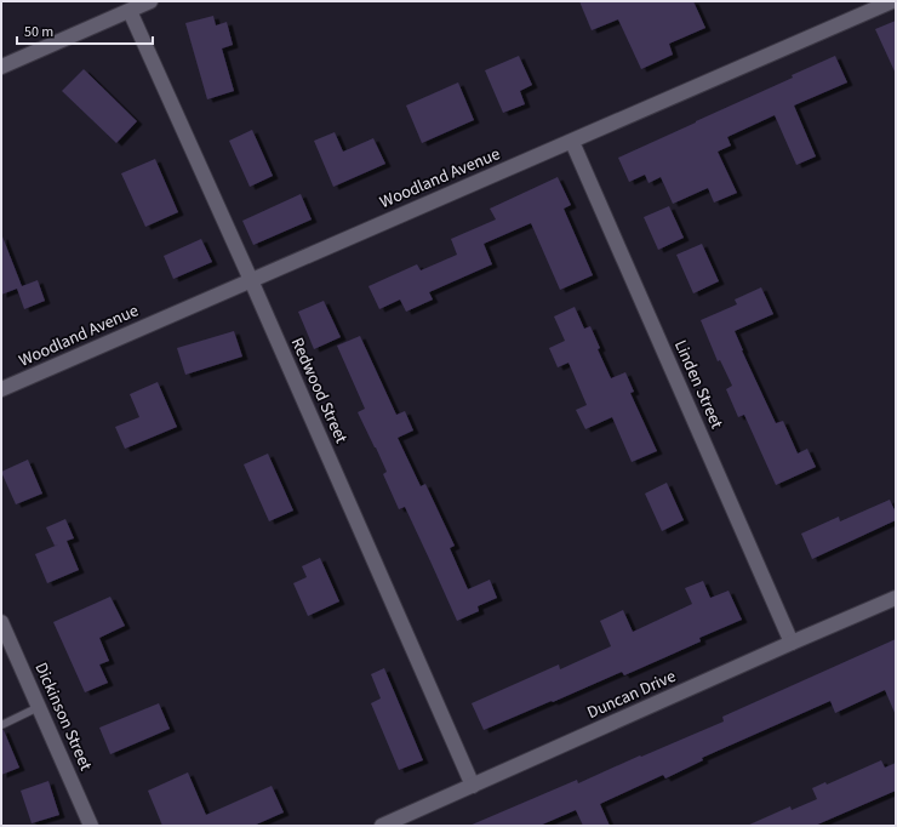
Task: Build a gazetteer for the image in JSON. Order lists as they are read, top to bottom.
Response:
{
  "streets": {
    "street": [
      "Woodland Avenue",
      "Linden Street",
      "Redwood Street",
      "Duncan Drive",
      "Dickinson Street"
    ]
  },
  "crossings": [
    ["Woodland Avenue", "Linden Street"],
    ["Woodland Avenue", "Redwood Street"],
    ["Linden Street", "Duncan Drive"],
    ["Redwood Street", "Duncan Drive"]
  ],
  "scale_bar": "50 m"
}
